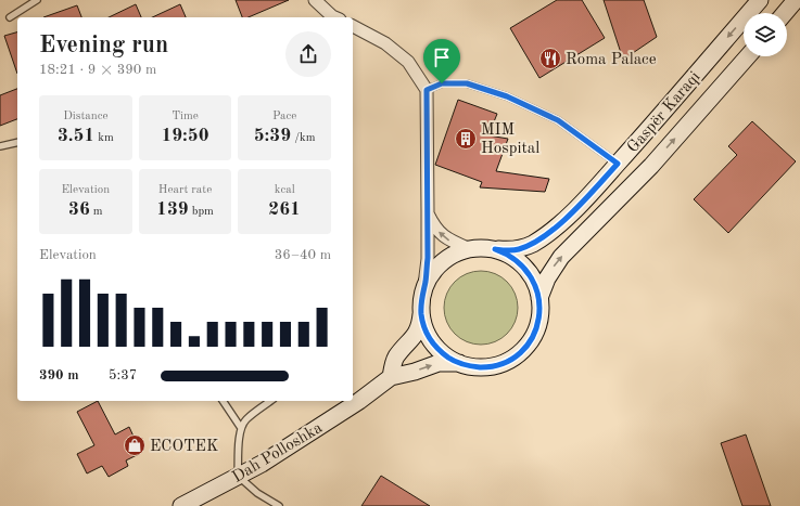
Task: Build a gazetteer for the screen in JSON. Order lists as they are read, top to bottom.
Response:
{
  "streets": {
    "main road": ["Gaspër Karaqi", "Dah Polloshka"]
  },
  "crossings": [
    ["Gaspër Karaqi", "Dah Polloshka"]
  ],
  "places": {
    "restaurant": ["Roma Palace"],
    "building": ["MIM Hospital"],
    "shop": ["ECOTEK"]
  },
  "page": {
    "heading": ["Evening run", "18:21 · 9 × 390 m"],
    "stats": [
      ["Distance", "3.51 km"],
      ["Time", "19:50"],
      ["Pace", "5:39 /km"],
      ["Elevation", "36 m"],
      ["Heart rate", "139 bpm"],
      ["kcal", "261"]
    ],
    "chart": ["Elevation", "36–40 m"],
    "list": [
      {
        "name": "390 m",
        "note": "5:37"
      }
    ]
  }
}
